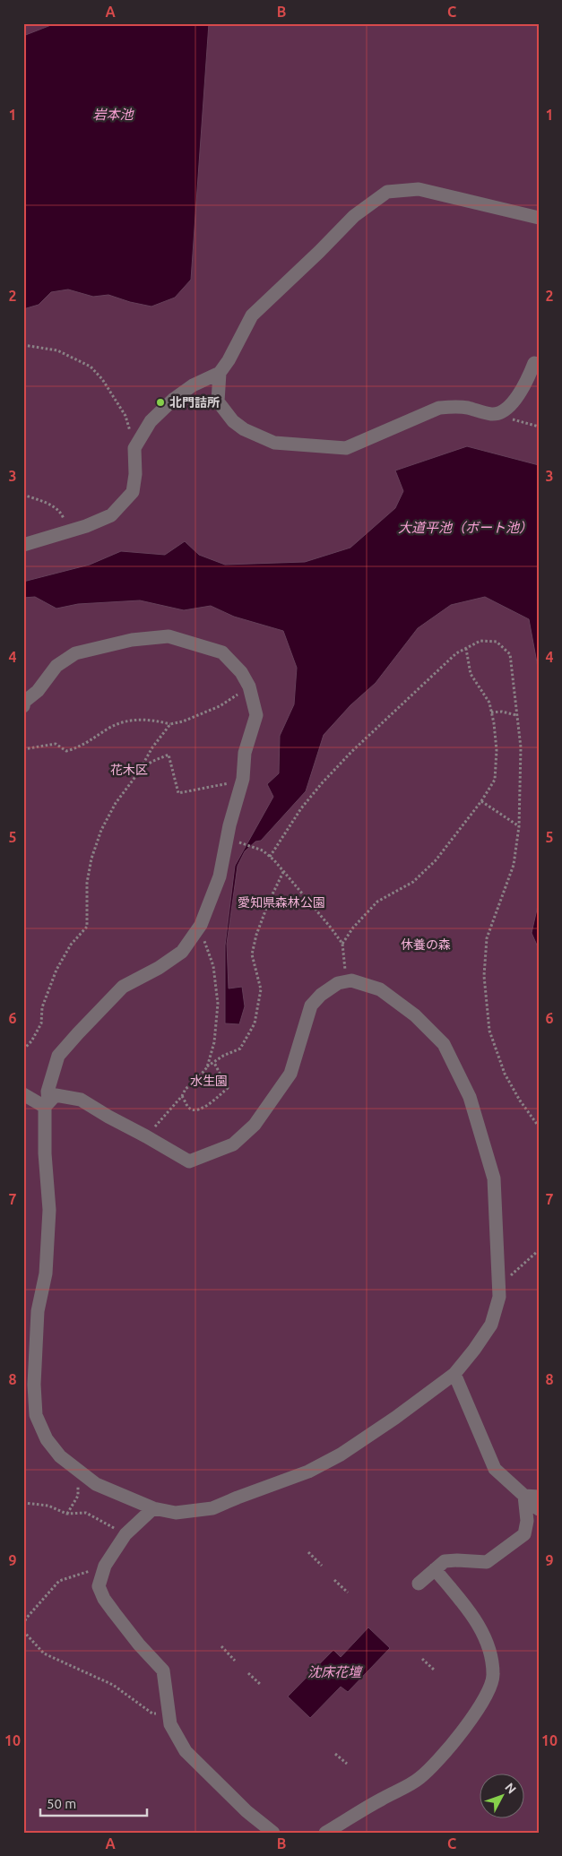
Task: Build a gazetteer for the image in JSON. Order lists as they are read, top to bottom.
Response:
{
  "water": ["岩本池", "大道平池（ボート池）", "沈床花壇"],
  "parks": [
    "花木区",
    "愛知県森林公園",
    "休養の森",
    "水生園"
  ],
  "places": ["北門詰所"],
  "scale_bar": "50 m",
  "north": "top right",
  "grid": {
    "columns": ["A", "B", "C"],
    "rows": [
      "1",
      "2",
      "3",
      "4",
      "5",
      "6",
      "7",
      "8",
      "9",
      "10"
    ]
  }
}
